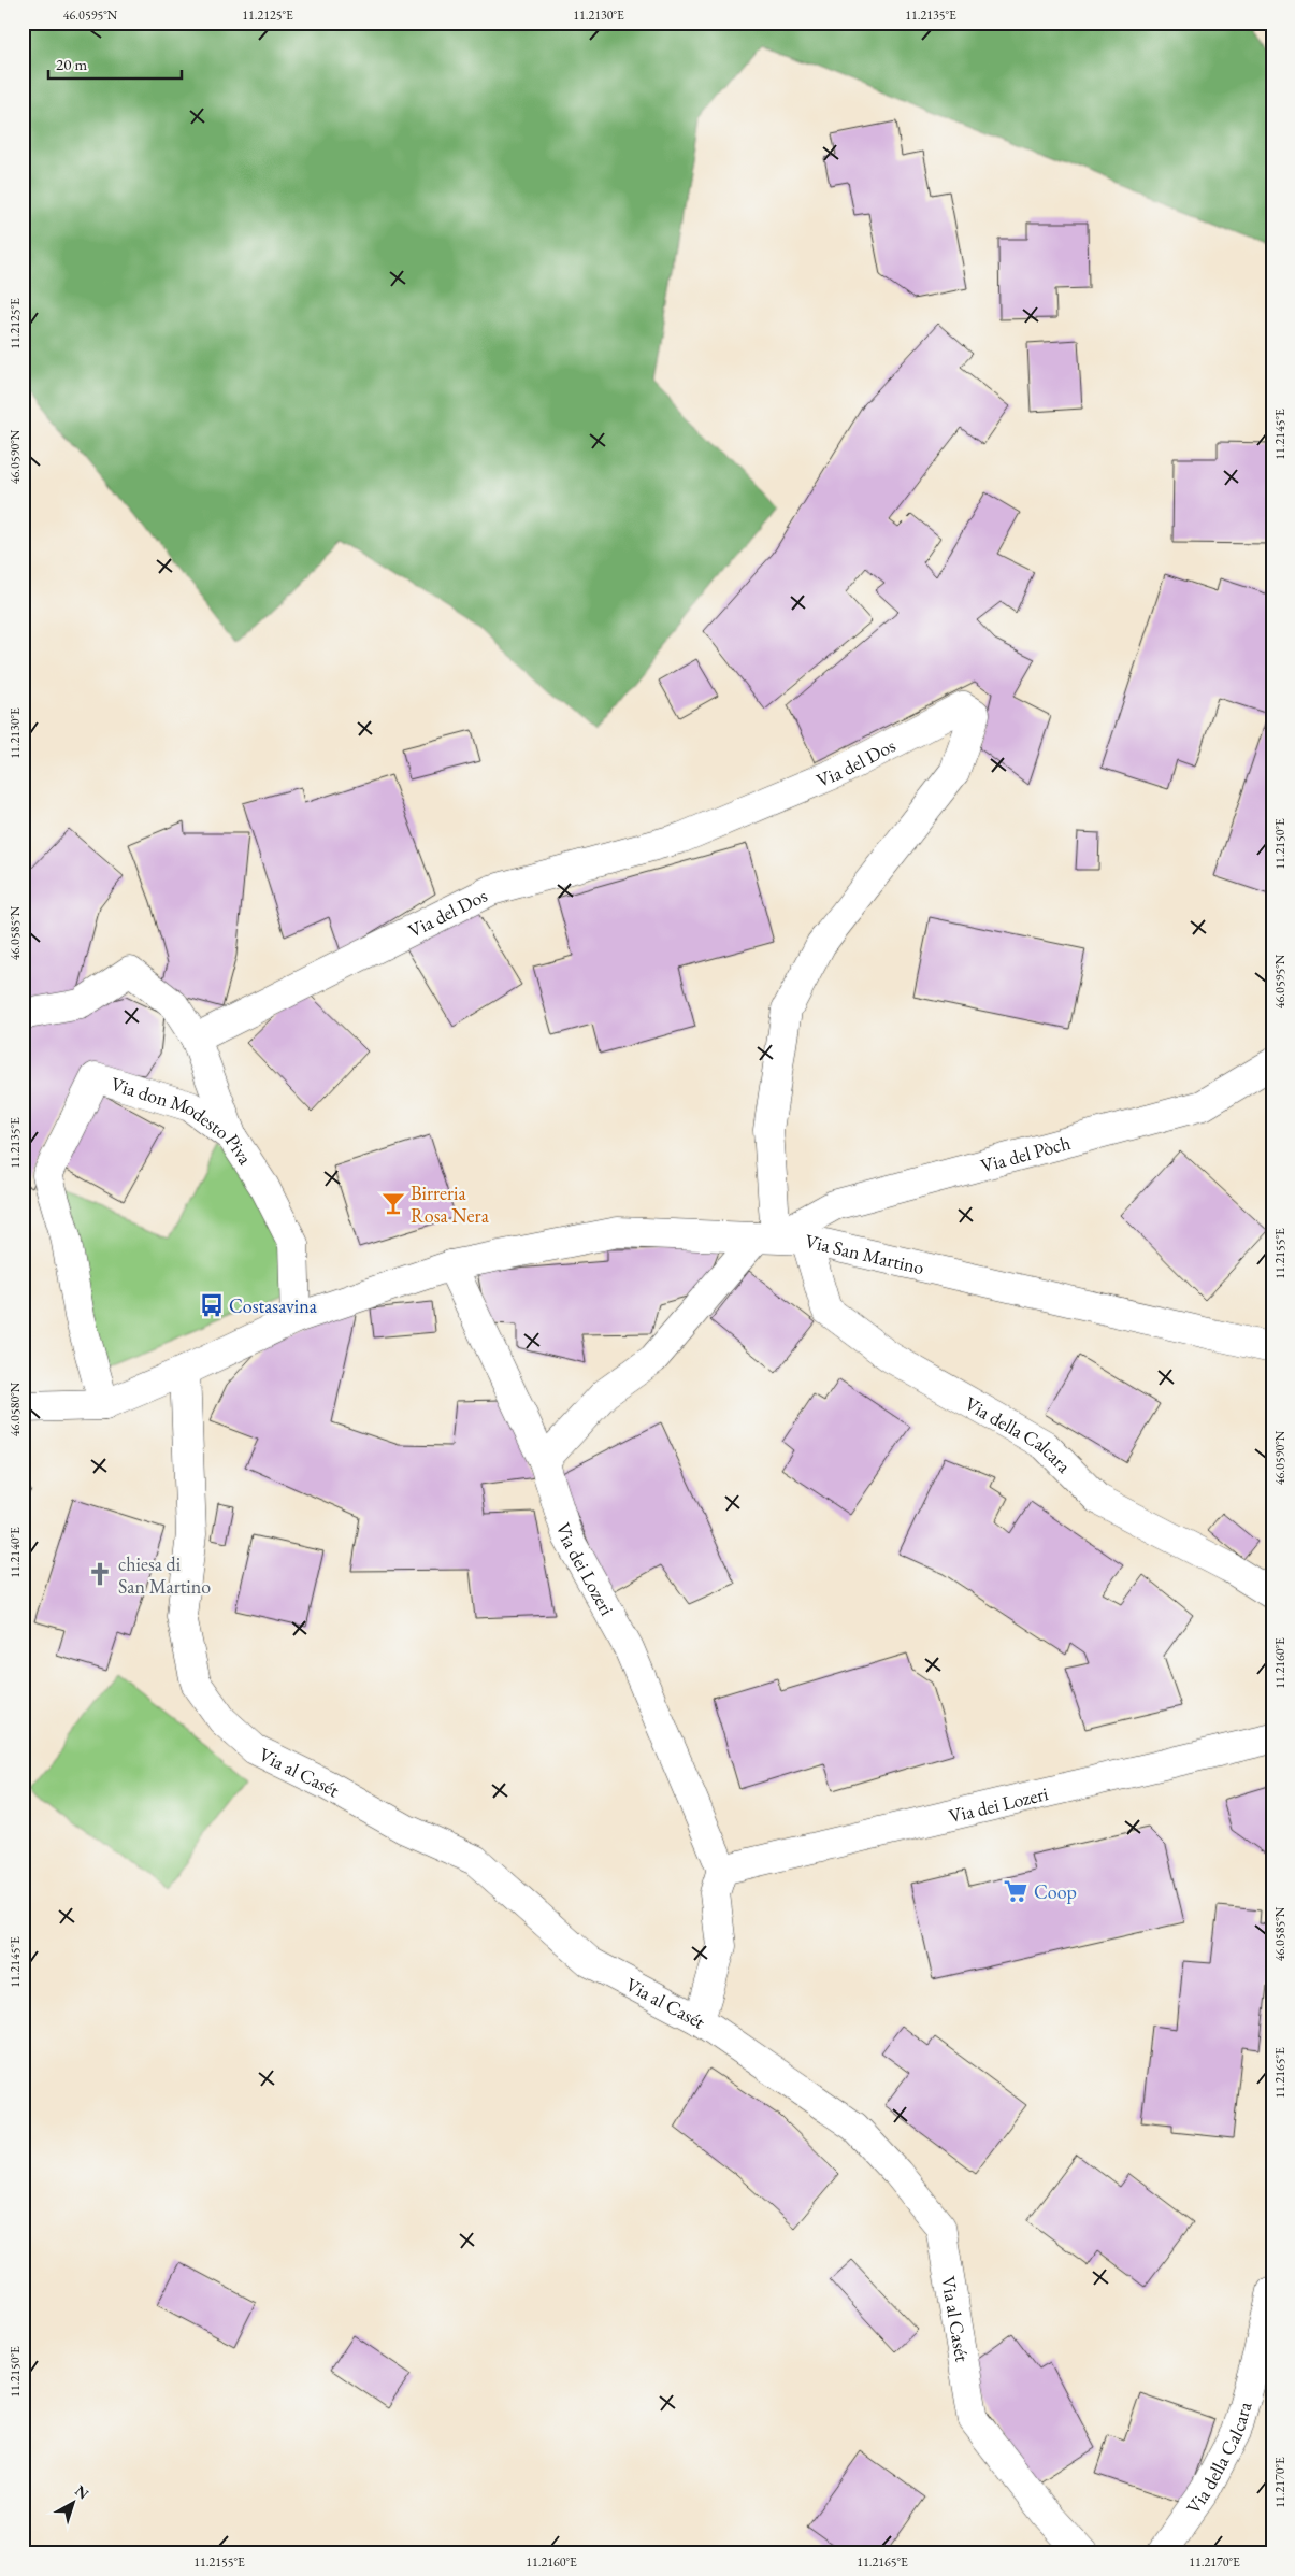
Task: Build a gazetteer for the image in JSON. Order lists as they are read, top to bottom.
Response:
{
  "streets": {
    "street": [
      "Via del Dos",
      "Via don Modesto Piva",
      "Via del Pòch",
      "Via San Martino",
      "Via della Calcara",
      "Via dei Lozeri",
      "Via al Casét"
    ]
  },
  "crossings": [
    ["Via del Dos", "Via del Pòch"],
    ["Via del Dos", "Via San Martino"],
    ["Via don Modesto Piva", "Via San Martino"],
    ["Via del Pòch", "Via San Martino"],
    ["Via San Martino", "Via della Calcara"],
    ["Via San Martino", "Via dei Lozeri"],
    ["Via San Martino", "Via al Casét"]
  ],
  "places": {
    "bar": ["Birreria Rosa Nera"],
    "bus stop": ["Costasavina"],
    "church": ["chiesa di San Martino"],
    "supermarket": ["Coop"]
  },
  "scale_bar": "20 m",
  "north": "top right",
  "coordinates": [
    "46.0595°N",
    "11.2125°E",
    "11.2130°E",
    "11.2135°E",
    "11.2145°E",
    "46.0590°N",
    "11.2150°E",
    "46.0585°N",
    "11.2155°E",
    "46.0580°N",
    "11.2140°E",
    "11.2160°E",
    "11.2165°E",
    "11.2170°E"
  ]
}
